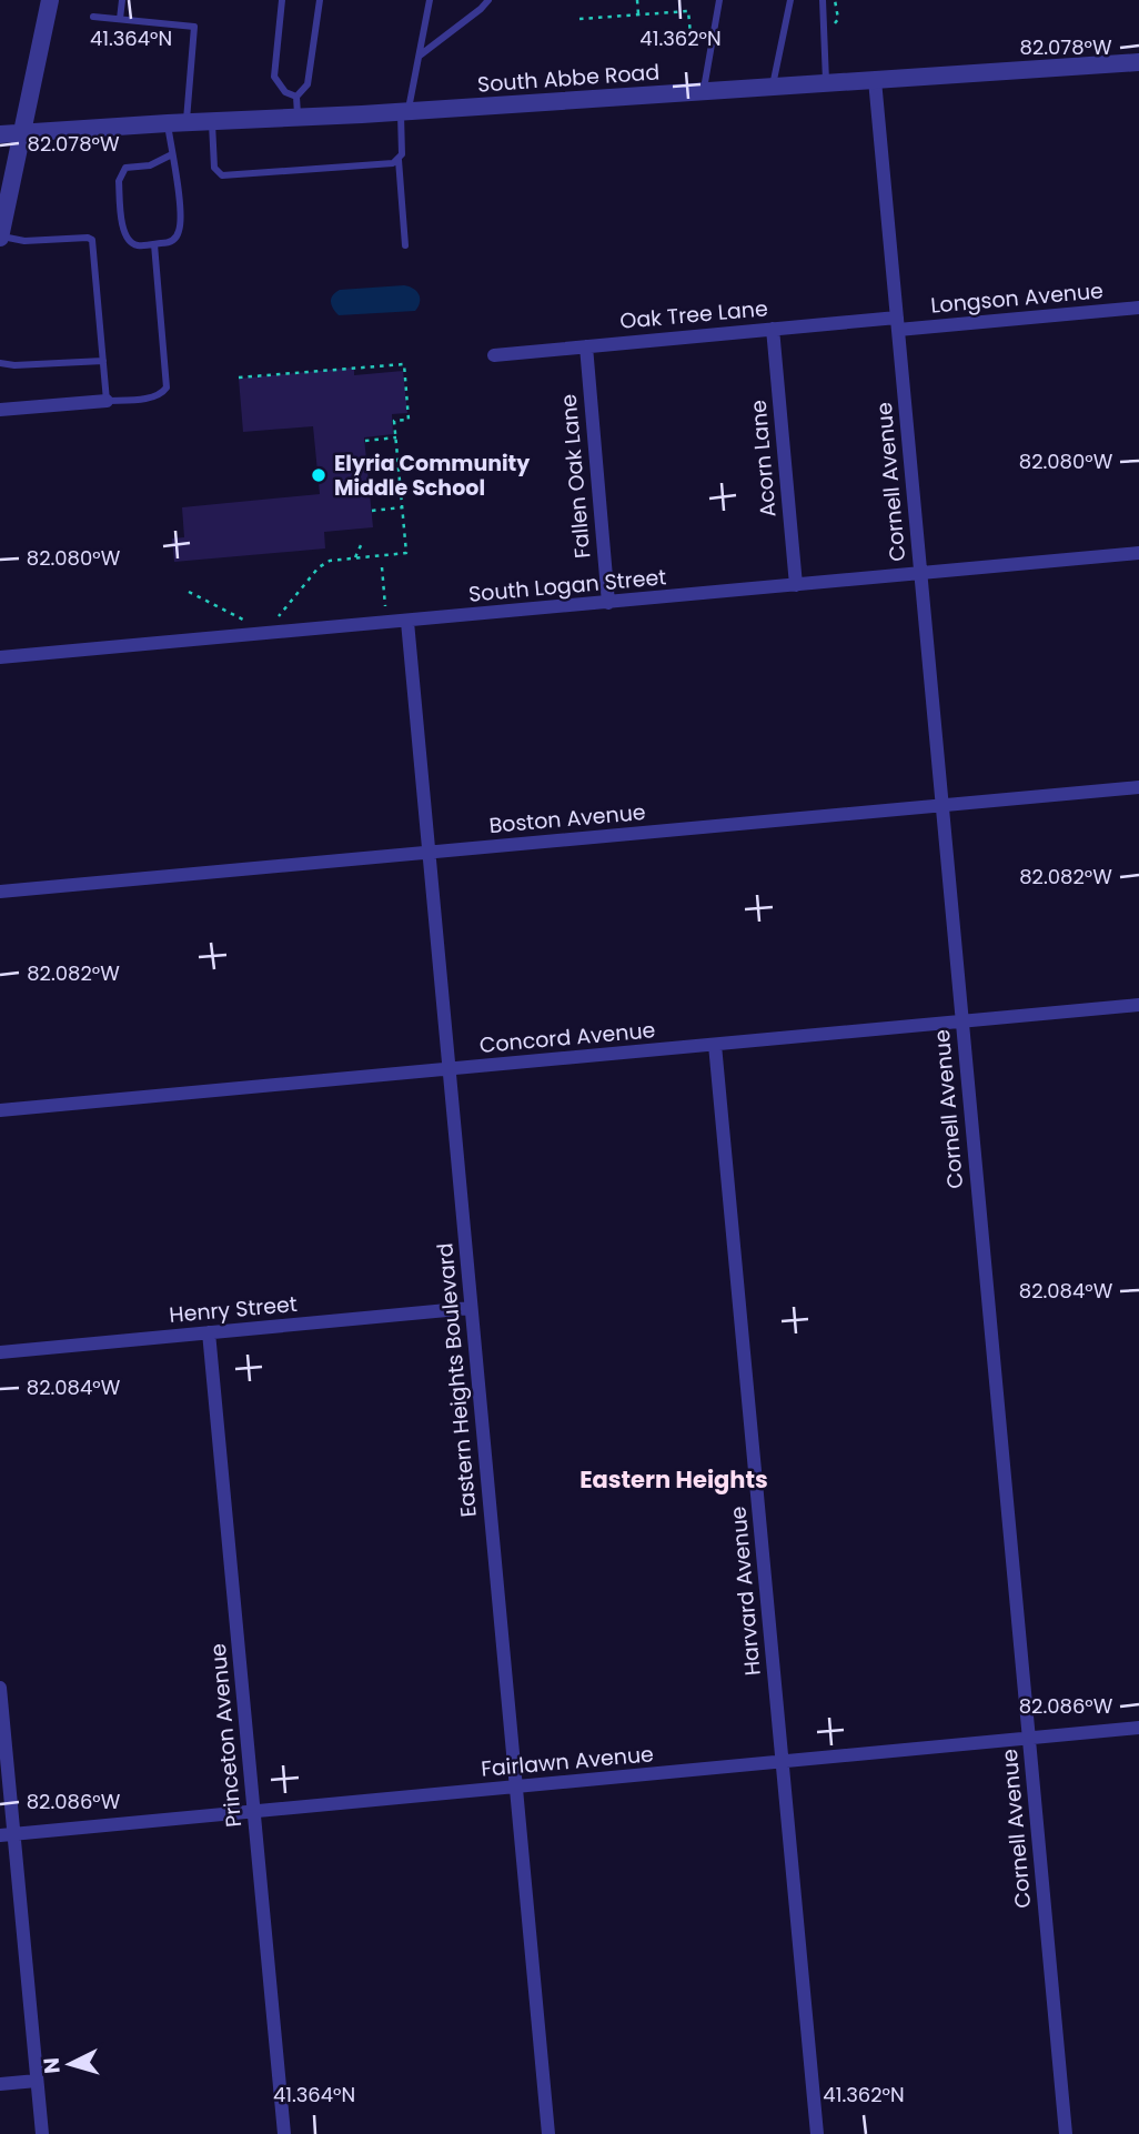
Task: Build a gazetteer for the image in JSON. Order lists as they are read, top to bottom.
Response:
{
  "streets": {
    "street": [
      "South Abbe Road",
      "Longson Avenue",
      "Oak Tree Lane",
      "Acorn Lane",
      "Fallen Oak Lane",
      "Cornell Avenue",
      "South Logan Street",
      "Boston Avenue",
      "Concord Avenue",
      "Henry Street",
      "Eastern Heights Boulevard",
      "Harvard Avenue",
      "Princeton Avenue",
      "Fairlawn Avenue"
    ]
  },
  "crossings": [
    ["South Abbe Road", "Cornell Avenue"],
    ["Longson Avenue", "Oak Tree Lane"],
    ["Longson Avenue", "Cornell Avenue"],
    ["Oak Tree Lane", "Acorn Lane"],
    ["Oak Tree Lane", "Fallen Oak Lane"],
    ["Oak Tree Lane", "Cornell Avenue"],
    ["Acorn Lane", "South Logan Street"],
    ["Fallen Oak Lane", "South Logan Street"],
    ["Cornell Avenue", "South Logan Street"],
    ["Cornell Avenue", "Boston Avenue"],
    ["Cornell Avenue", "Concord Avenue"],
    ["Cornell Avenue", "Fairlawn Avenue"],
    ["South Logan Street", "Eastern Heights Boulevard"],
    ["Boston Avenue", "Eastern Heights Boulevard"],
    ["Concord Avenue", "Eastern Heights Boulevard"],
    ["Concord Avenue", "Harvard Avenue"],
    ["Henry Street", "Eastern Heights Boulevard"],
    ["Henry Street", "Princeton Avenue"],
    ["Eastern Heights Boulevard", "Fairlawn Avenue"],
    ["Harvard Avenue", "Fairlawn Avenue"],
    ["Princeton Avenue", "Fairlawn Avenue"]
  ],
  "districts": ["Eastern Heights"],
  "places": ["Elyria Community Middle School"],
  "north": "left",
  "coordinates": [
    "41.364°N",
    "41.362°N",
    "82.078°W",
    "82.080°W",
    "82.082°W",
    "82.084°W",
    "82.086°W"
  ]
}
